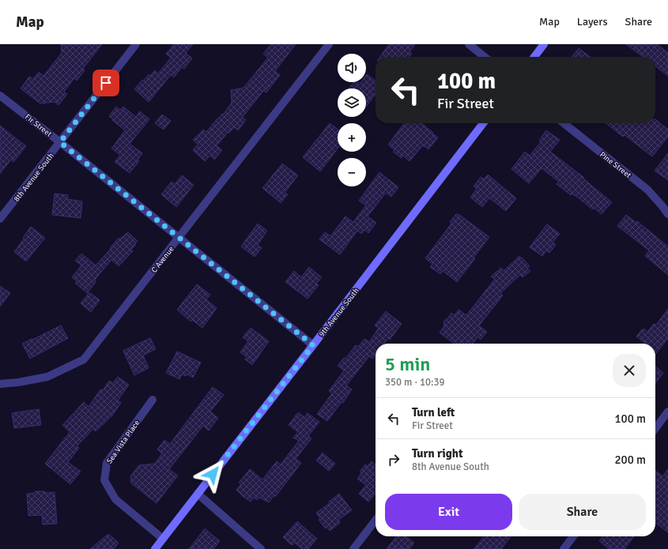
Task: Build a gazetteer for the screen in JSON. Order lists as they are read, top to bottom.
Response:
{
  "streets": {
    "main road": ["9th Avenue South"],
    "street": [
      "Fir Street",
      "Pine Street",
      "8th Avenue South",
      "C Avenue",
      "Sea Vista Place"
    ]
  },
  "crossings": [
    ["Fir Street", "8th Avenue South"],
    ["Fir Street", "C Avenue"],
    ["Fir Street", "9th Avenue South"],
    ["9th Avenue South", "Sea Vista Place"]
  ],
  "page": {
    "header": "Map",
    "nav": ["Map", "Layers", "Share"],
    "map_buttons": ["+", "−"],
    "turn": ["100 m", "Fir Street"],
    "heading": ["5 min", "350 m · 10:39"],
    "list": [
      {
        "name": "Turn left",
        "note": "Fir Street",
        "value": "100 m"
      },
      {
        "name": "Turn right",
        "note": "8th Avenue South",
        "value": "200 m"
      }
    ],
    "buttons": ["Exit", "Share"]
  }
}
